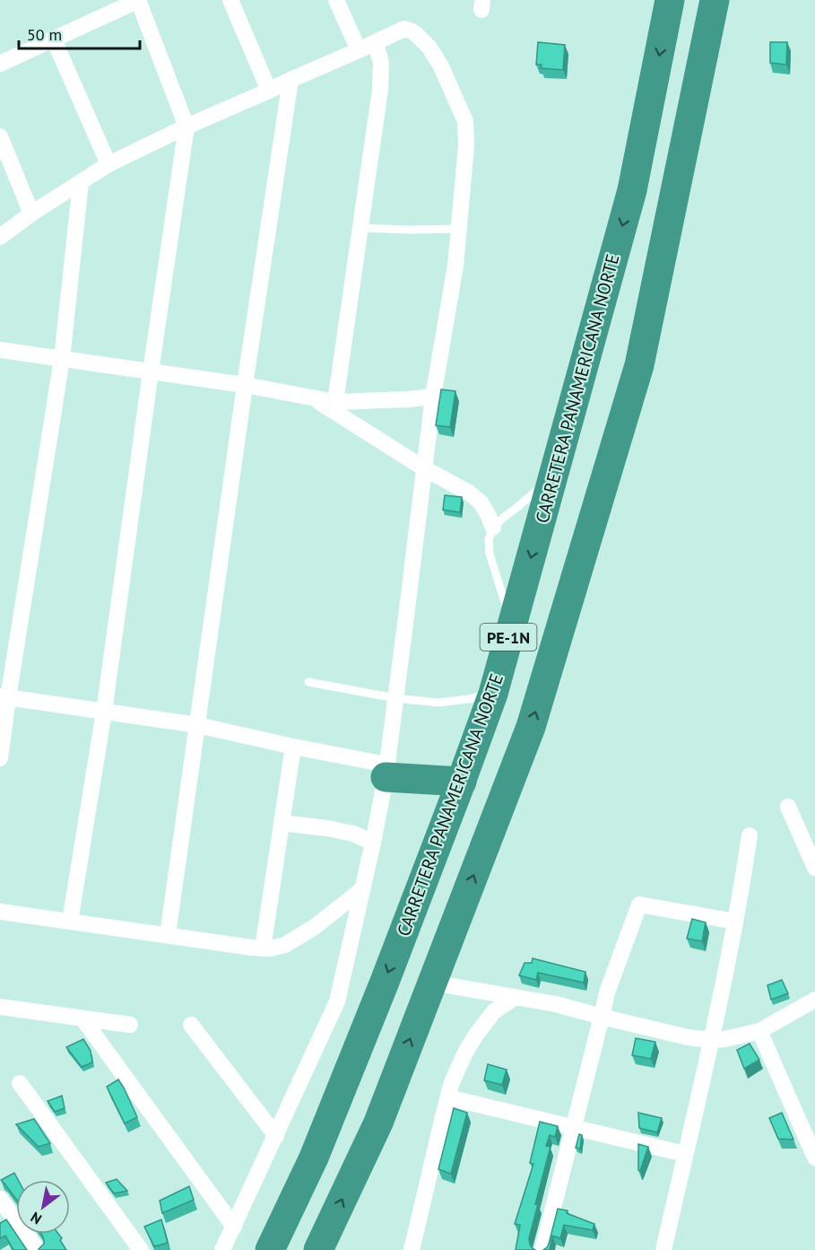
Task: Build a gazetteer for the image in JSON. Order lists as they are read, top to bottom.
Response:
{
  "streets": {
    "highway": ["CARRETERA PANAMERICANA NORTE", "PE-1N"]
  },
  "scale_bar": "50 m",
  "north": "bottom left"
}
